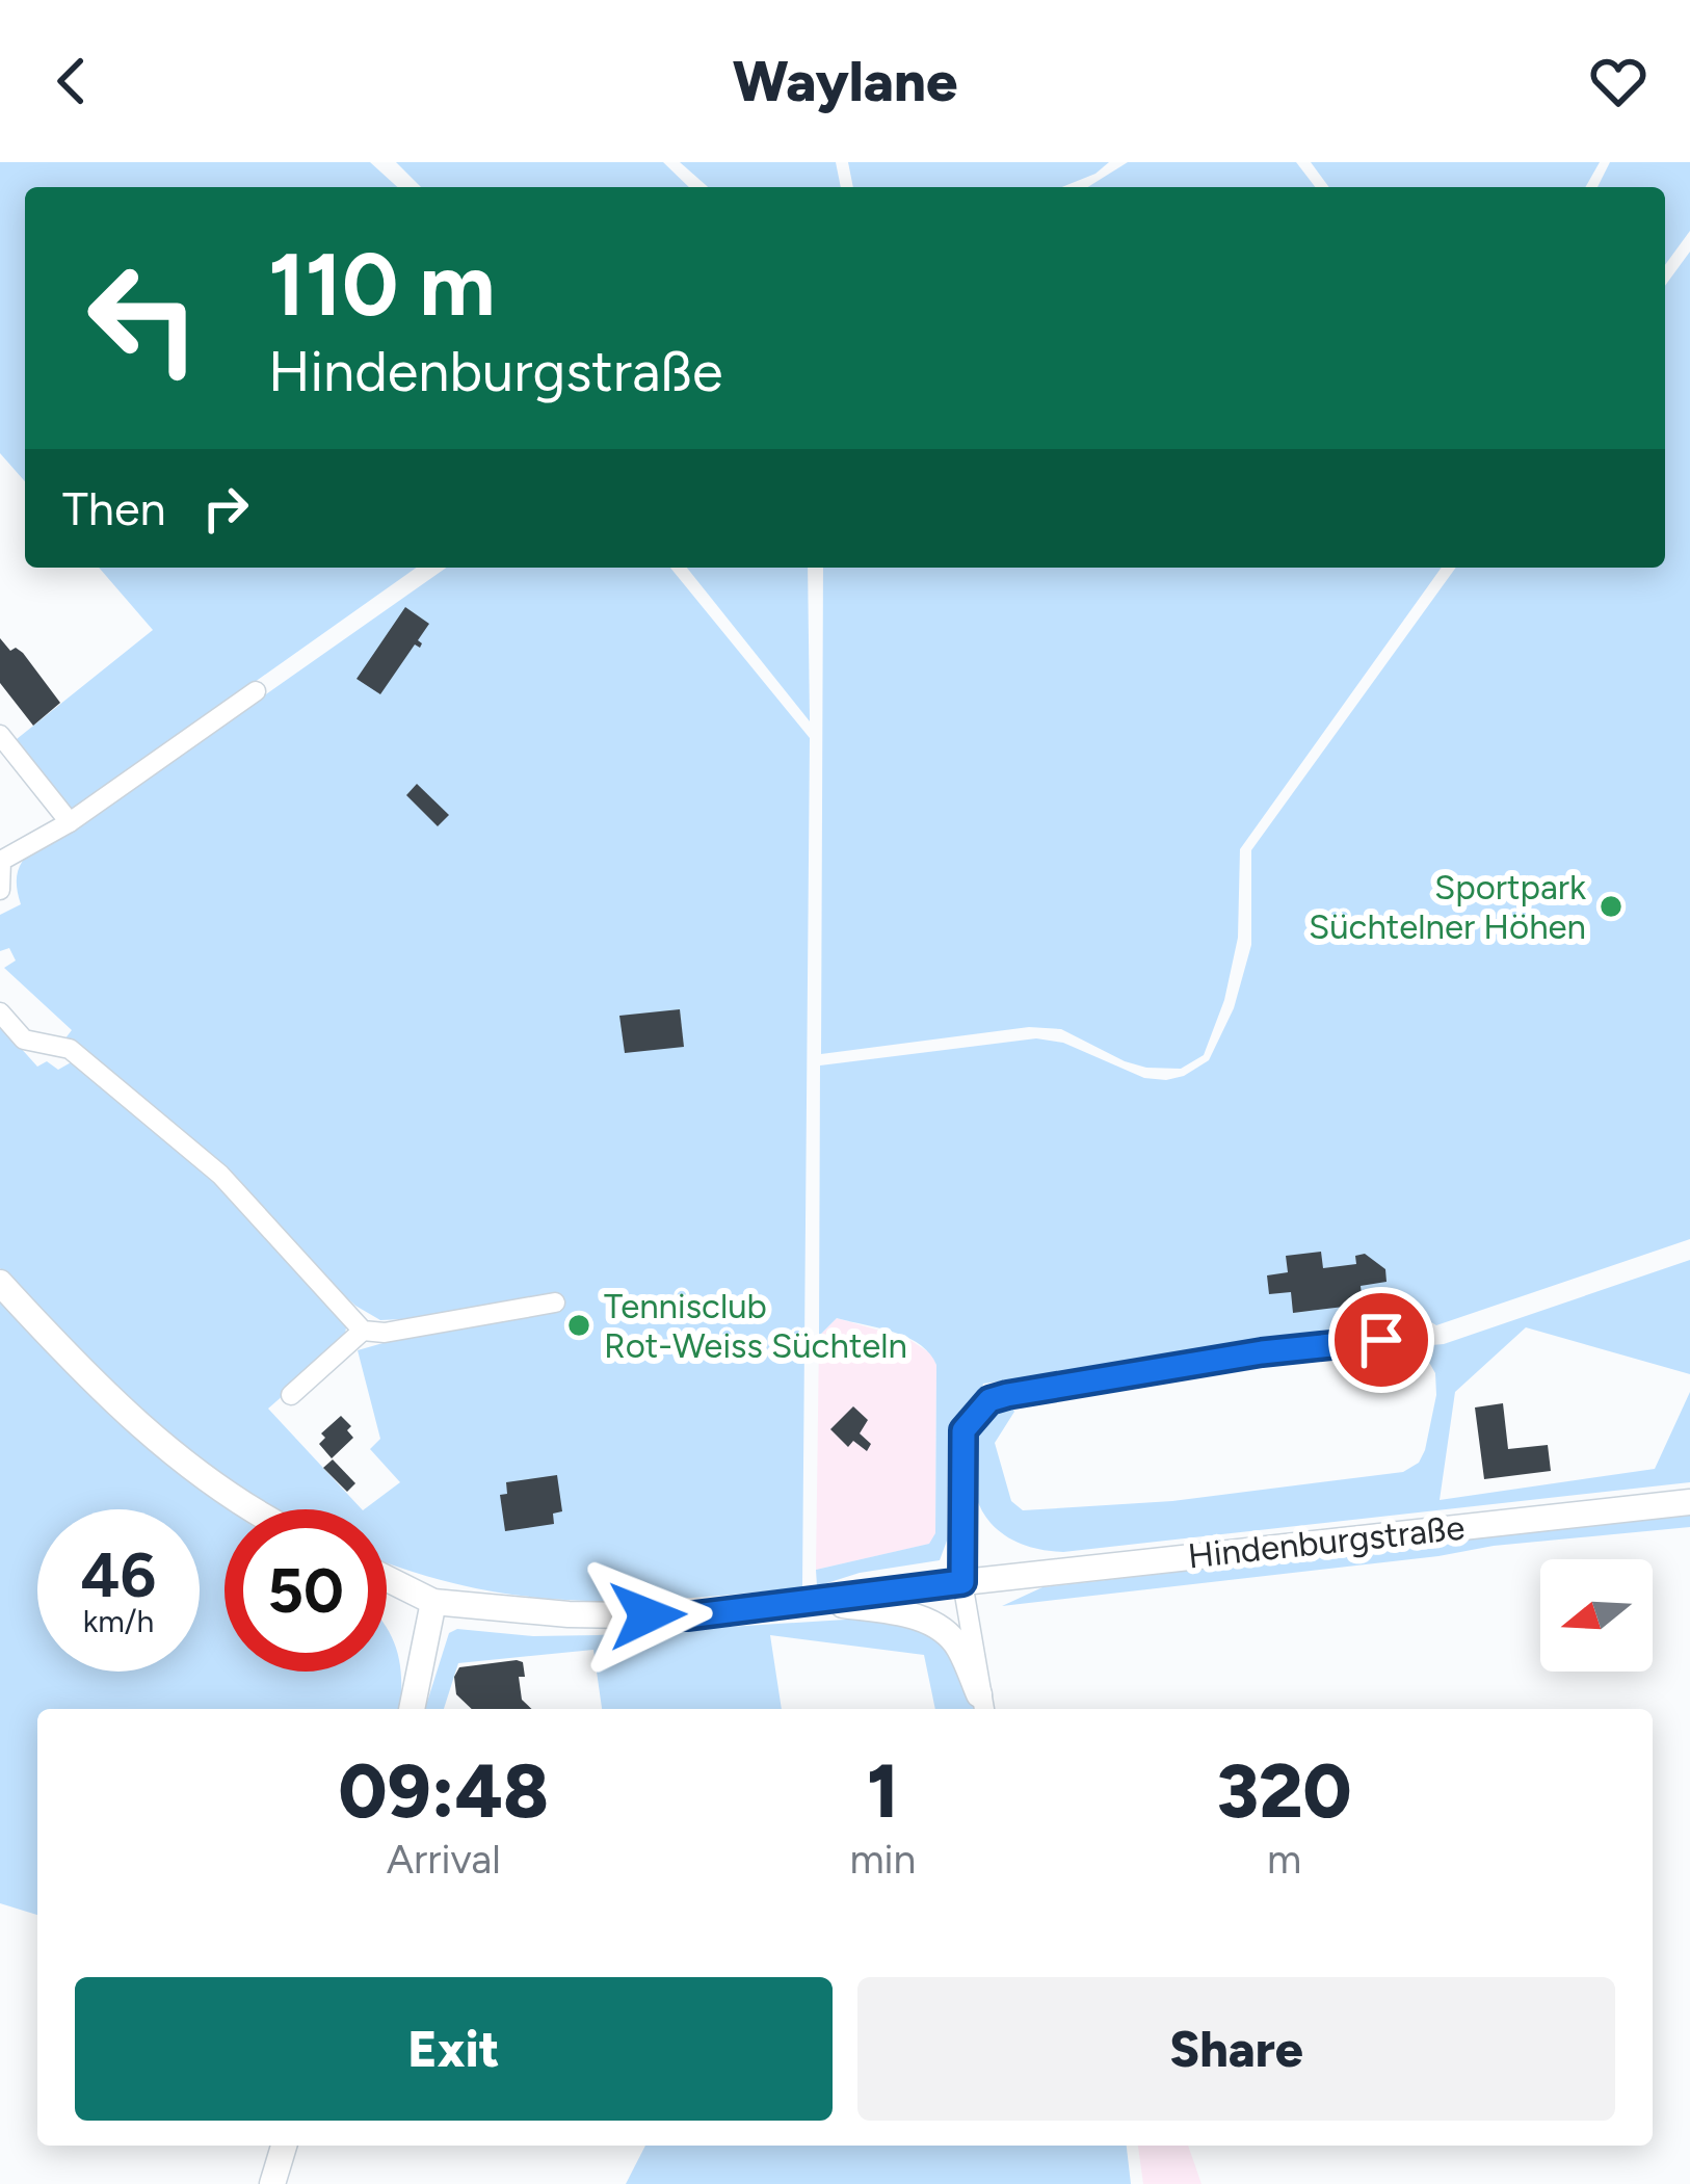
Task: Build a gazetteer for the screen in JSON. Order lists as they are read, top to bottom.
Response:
{
  "streets": {
    "main road": ["Hindenburgstraße"]
  },
  "places": ["Sportpark Süchtelner Höhen", "Tennisclub Rot-Weiss Süchteln"],
  "north": "left",
  "page": {
    "header": "Waylane",
    "turn": ["110 m", "Hindenburgstraße"],
    "then": "Then",
    "speed": "46 km/h",
    "limit": "50",
    "eta": [
      "09:48",
      "Arrival",
      "1",
      "min",
      "320",
      "m"
    ],
    "buttons": ["Exit", "Share"]
  }
}
